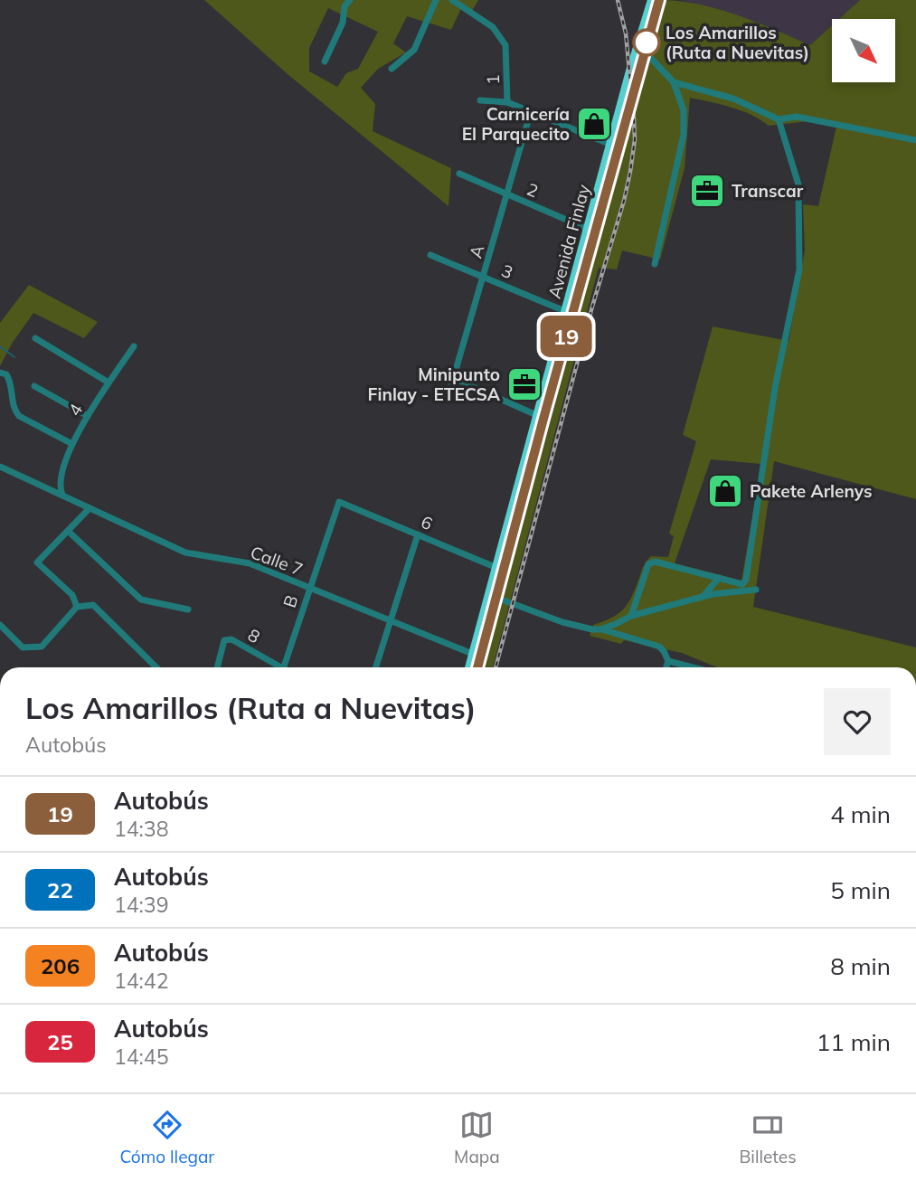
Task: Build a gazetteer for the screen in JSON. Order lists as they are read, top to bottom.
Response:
{
  "streets": {
    "highway": ["Avenida Finlay"],
    "street": [
      "1",
      "2",
      "A",
      "3",
      "4",
      "6",
      "Calle 7",
      "B",
      "8"
    ]
  },
  "crossings": [
    ["1", "Avenida Finlay"],
    ["1", "A"],
    ["2", "Avenida Finlay"],
    ["2", "A"],
    ["Avenida Finlay", "3"],
    ["Avenida Finlay", "6"],
    ["Avenida Finlay", "Calle 7"],
    ["A", "3"],
    ["4", "Calle 7"],
    ["6", "B"],
    ["Calle 7", "B"]
  ],
  "places": {
    "other": ["Los Amarillos (Ruta a Nuevitas)"],
    "shop": ["Carnicería El Parquecito", "Pakete Arlenys"],
    "office": ["Transcar", "Minipunto Finlay - ETECSA"]
  },
  "lines": ["bus line 19"],
  "north": "bottom right",
  "page": {
    "on_map": "19",
    "heading": ["Los Amarillos (Ruta a Nuevitas)", "Autobús"],
    "list": [
      {
        "mark": "19",
        "name": "Autobús",
        "note": "14:38",
        "value": "4 min"
      },
      {
        "mark": "22",
        "name": "Autobús",
        "note": "14:39",
        "value": "5 min"
      },
      {
        "mark": "206",
        "name": "Autobús",
        "note": "14:42",
        "value": "8 min"
      },
      {
        "mark": "25",
        "name": "Autobús",
        "note": "14:45",
        "value": "11 min"
      }
    ],
    "tabs": ["Cómo llegar", "Mapa", "Billetes"]
  }
}
